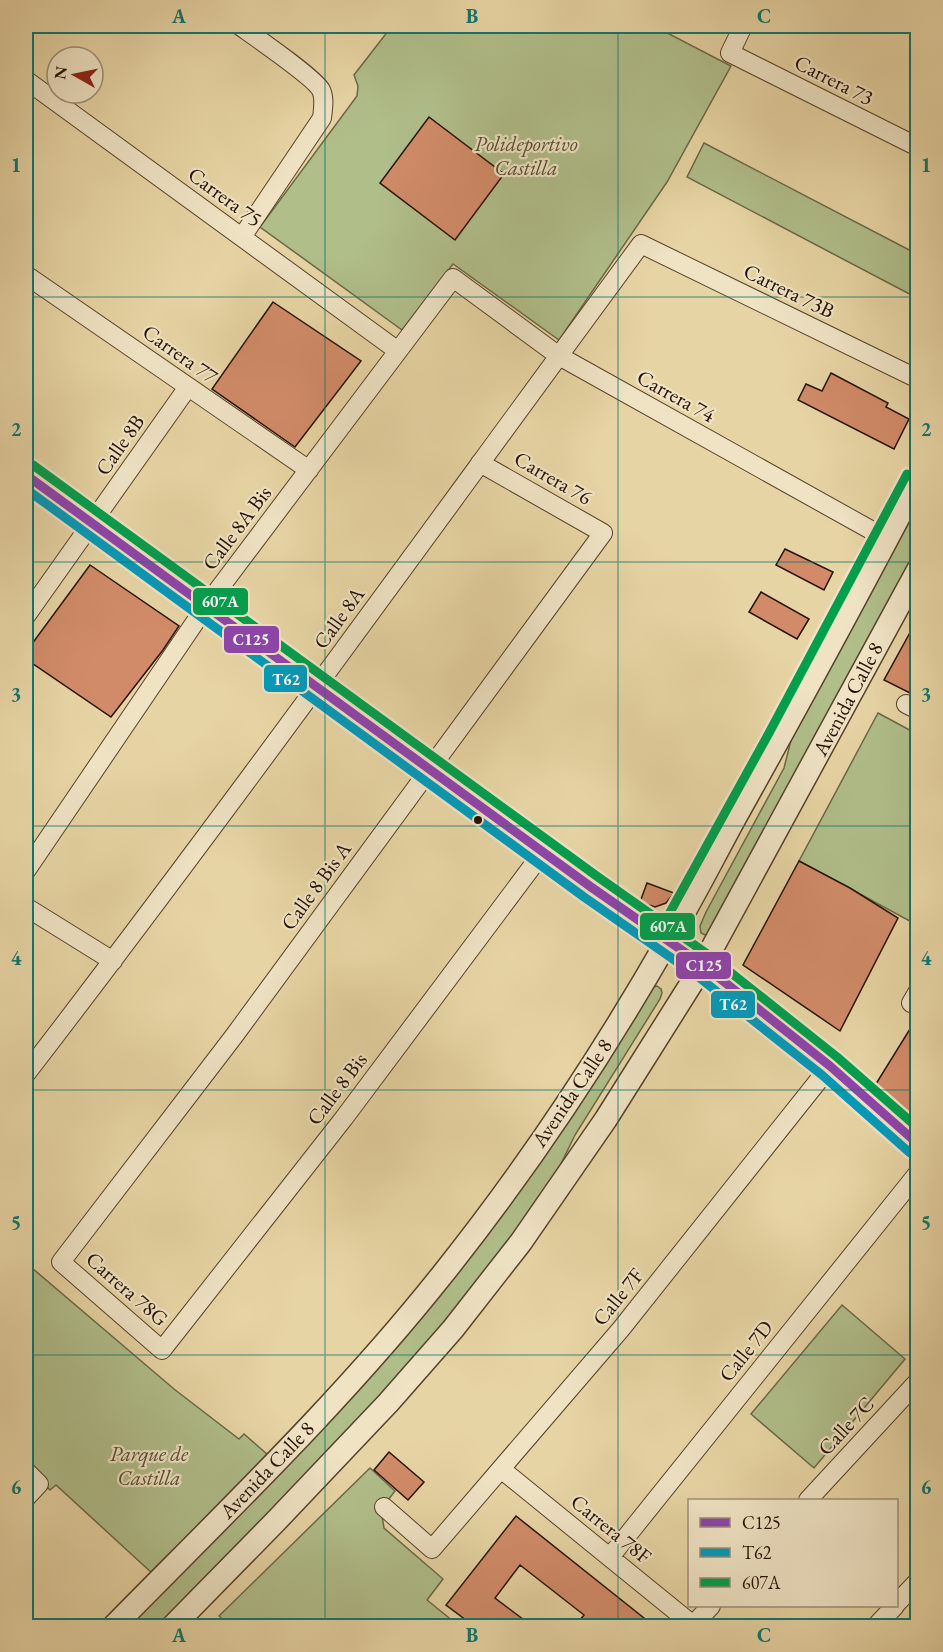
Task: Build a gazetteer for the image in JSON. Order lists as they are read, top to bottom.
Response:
{
  "streets": {
    "street": [
      "Carrera 73",
      "Carrera 75",
      "Carrera 73B",
      "Carrera 77",
      "Carrera 74",
      "Calle 8B",
      "Carrera 76",
      "Calle 8A Bis",
      "Calle 8A",
      "Avenida Calle 8",
      "Calle 8 Bis A",
      "Calle 8 Bis",
      "Carrera 78G",
      "Calle 7F",
      "Calle 7D",
      "Calle 7C",
      "Carrera 78F"
    ]
  },
  "crossings": [
    ["Carrera 75", "Calle 8A Bis"],
    ["Carrera 73B", "Calle 8A"],
    ["Carrera 77", "Calle 8B"],
    ["Carrera 77", "Calle 8A Bis"],
    ["Carrera 74", "Calle 8A Bis"],
    ["Carrera 74", "Calle 8A"],
    ["Carrera 74", "Avenida Calle 8"],
    ["Carrera 76", "Calle 8A"],
    ["Carrera 76", "Calle 8 Bis A"],
    ["Calle 8 Bis A", "Carrera 78G"],
    ["Calle 8 Bis", "Carrera 78G"],
    ["Calle 7F", "Carrera 78F"],
    ["Calle 7D", "Carrera 78F"]
  ],
  "parks": ["Polideportivo Castilla", "Parque de Castilla"],
  "lines": ["transit line 607A", "transit line C125", "transit line T62"],
  "legend": ["C125", "T62", "607A"],
  "north": "left",
  "grid": {
    "columns": ["A", "B", "C"],
    "rows": [
      "1",
      "2",
      "3",
      "4",
      "5",
      "6"
    ]
  }
}
